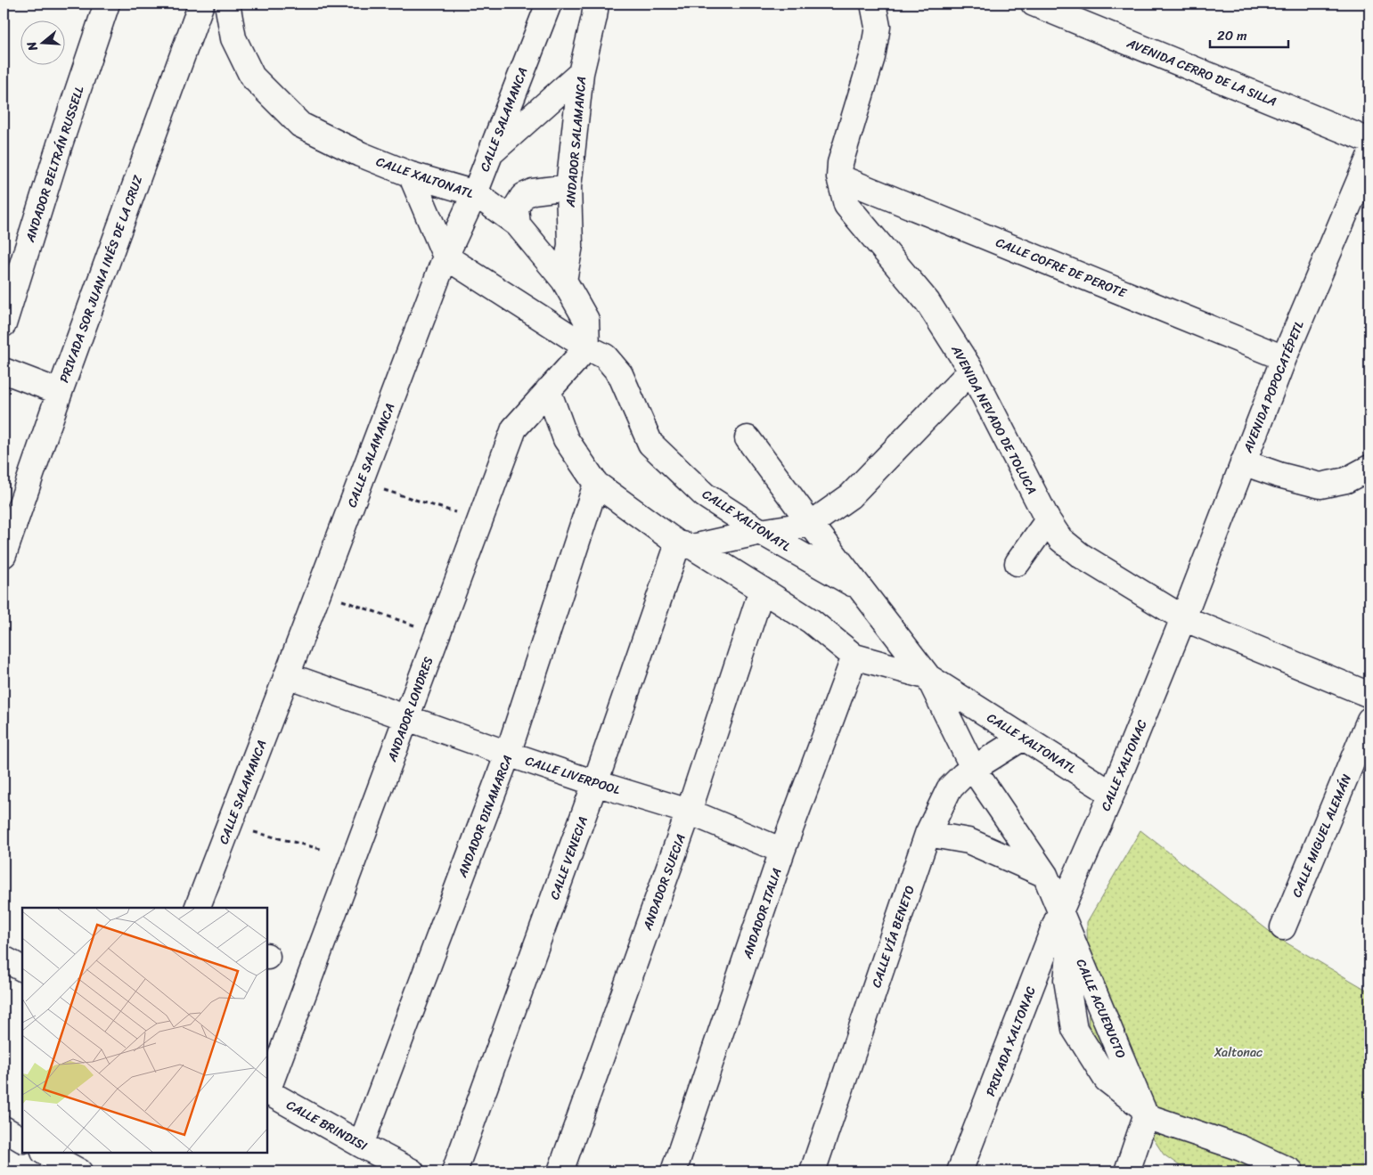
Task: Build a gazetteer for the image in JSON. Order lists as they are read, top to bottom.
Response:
{
  "streets": {
    "street": [
      "AVENIDA CERRO DE LA SILLA",
      "CALLE SALAMANCA",
      "ANDADOR SALAMANCA",
      "ANDADOR BELTRÁN RUSSELL",
      "CALLE XALTONATL",
      "CALLE COFRE DE PEROTE",
      "PRIVADA SOR JUANA INÉS DE LA CRUZ",
      "AVENIDA POPOCATÉPETL",
      "AVENIDA NEVADO DE TOLUCA",
      "ANDADOR LONDRES",
      "CALLE XALTONAC",
      "CALLE LIVERPOOL",
      "ANDADOR DINAMARCA",
      "CALLE MIGUEL ALEMÁN",
      "CALLE VENECIA",
      "ANDADOR SUECIA",
      "ANDADOR ITALIA",
      "CALLE VÍA BENETO",
      "CALLE ACUEDUCTO",
      "PRIVADA XALTONAC",
      "CALLE BRINDISI"
    ]
  },
  "crossings": [
    ["CALLE SALAMANCA", "CALLE XALTONATL"],
    ["CALLE SALAMANCA", "CALLE LIVERPOOL"],
    ["ANDADOR SALAMANCA", "CALLE XALTONATL"],
    ["CALLE XALTONATL", "ANDADOR LONDRES"],
    ["CALLE XALTONATL", "CALLE XALTONAC"],
    ["CALLE XALTONATL", "ANDADOR DINAMARCA"],
    ["CALLE XALTONATL", "CALLE VENECIA"],
    ["CALLE XALTONATL", "ANDADOR SUECIA"],
    ["CALLE XALTONATL", "ANDADOR ITALIA"],
    ["CALLE XALTONATL", "CALLE VÍA BENETO"],
    ["CALLE XALTONATL", "CALLE ACUEDUCTO"],
    ["CALLE COFRE DE PEROTE", "AVENIDA POPOCATÉPETL"],
    ["CALLE COFRE DE PEROTE", "AVENIDA NEVADO DE TOLUCA"],
    ["AVENIDA POPOCATÉPETL", "AVENIDA NEVADO DE TOLUCA"],
    ["AVENIDA POPOCATÉPETL", "CALLE XALTONAC"],
    ["AVENIDA NEVADO DE TOLUCA", "CALLE XALTONAC"],
    ["ANDADOR LONDRES", "CALLE LIVERPOOL"],
    ["CALLE XALTONAC", "CALLE ACUEDUCTO"],
    ["CALLE XALTONAC", "PRIVADA XALTONAC"],
    ["CALLE LIVERPOOL", "ANDADOR DINAMARCA"],
    ["CALLE LIVERPOOL", "CALLE VENECIA"],
    ["CALLE LIVERPOOL", "ANDADOR SUECIA"],
    ["CALLE LIVERPOOL", "ANDADOR ITALIA"],
    ["ANDADOR DINAMARCA", "CALLE BRINDISI"],
    ["CALLE VÍA BENETO", "CALLE ACUEDUCTO"],
    ["CALLE ACUEDUCTO", "PRIVADA XALTONAC"]
  ],
  "parks": ["Xaltonac"],
  "scale_bar": "20 m",
  "north": "left"
}
